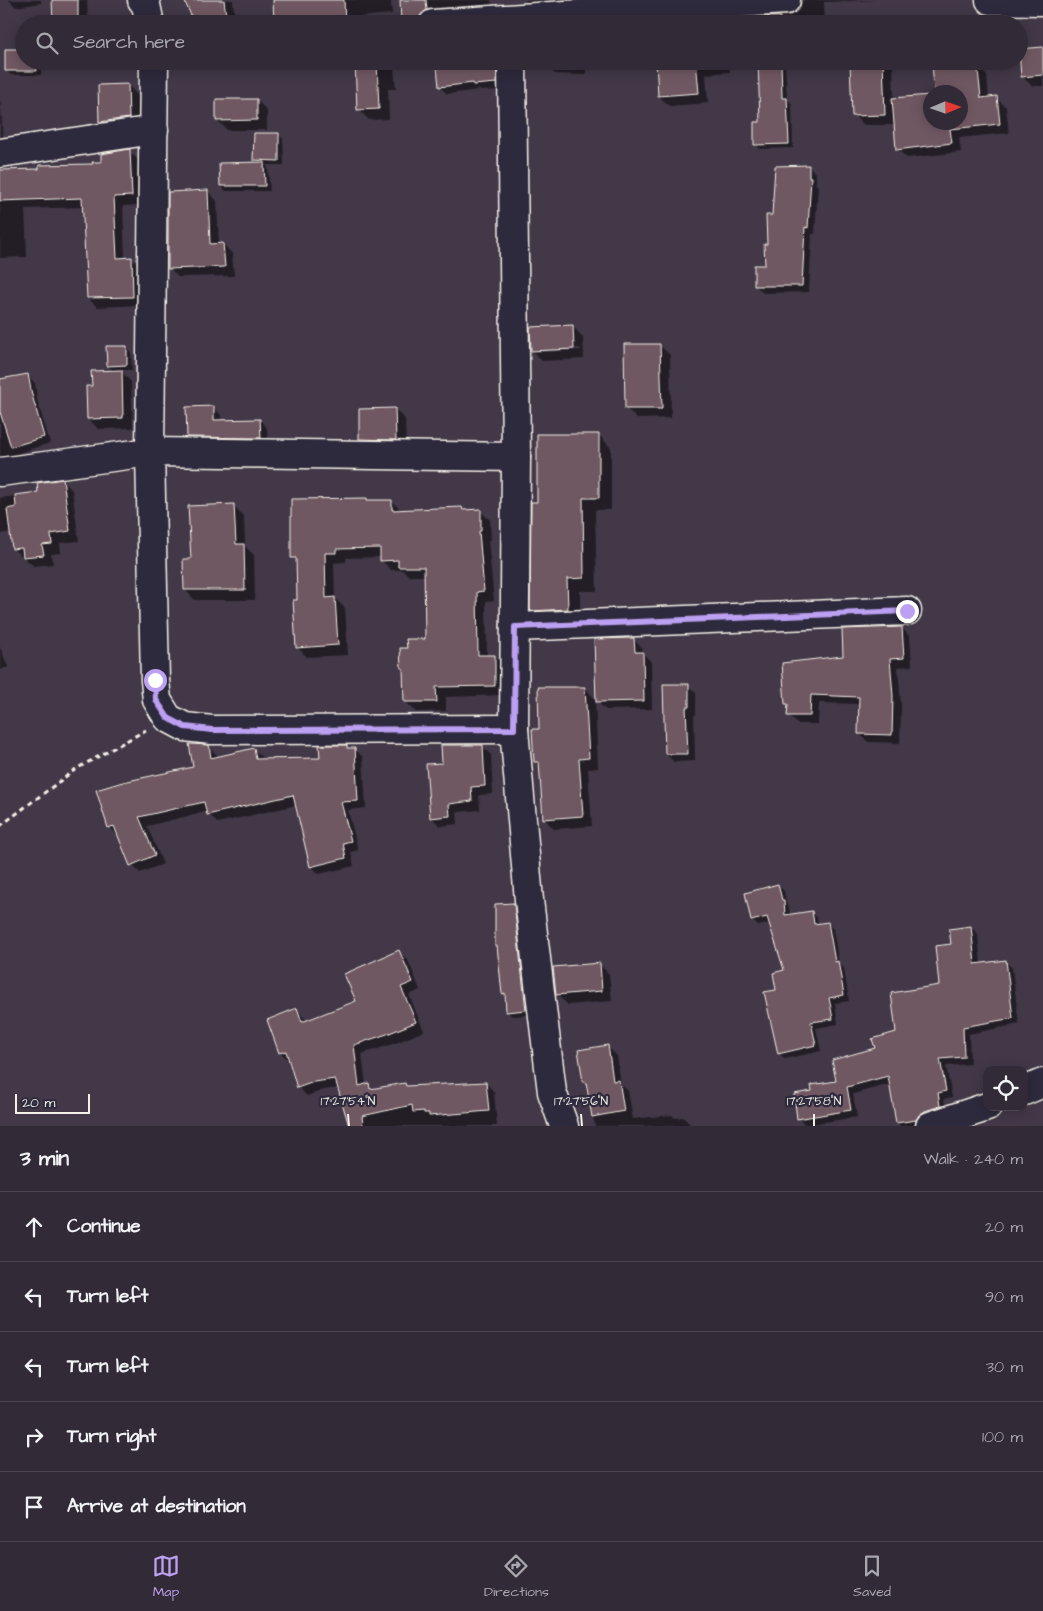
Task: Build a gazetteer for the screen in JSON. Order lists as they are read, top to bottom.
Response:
{
  "scale_bar": "20 m",
  "north": "right",
  "page": {
    "search": "Search here",
    "scale": "20 m",
    "heading": ["3 min", "Walk · 240 m"],
    "list": [
      ["Continue", "20 m"],
      ["Turn left", "90 m"],
      ["Turn left", "30 m"],
      ["Turn right", "100 m"],
      "Arrive at destination"
    ],
    "nav": ["Map", "Directions", "Saved"]
  },
  "coordinates": ["17°27'54\"N", "17°27'56\"N", "17°27'58\"N"]
}
